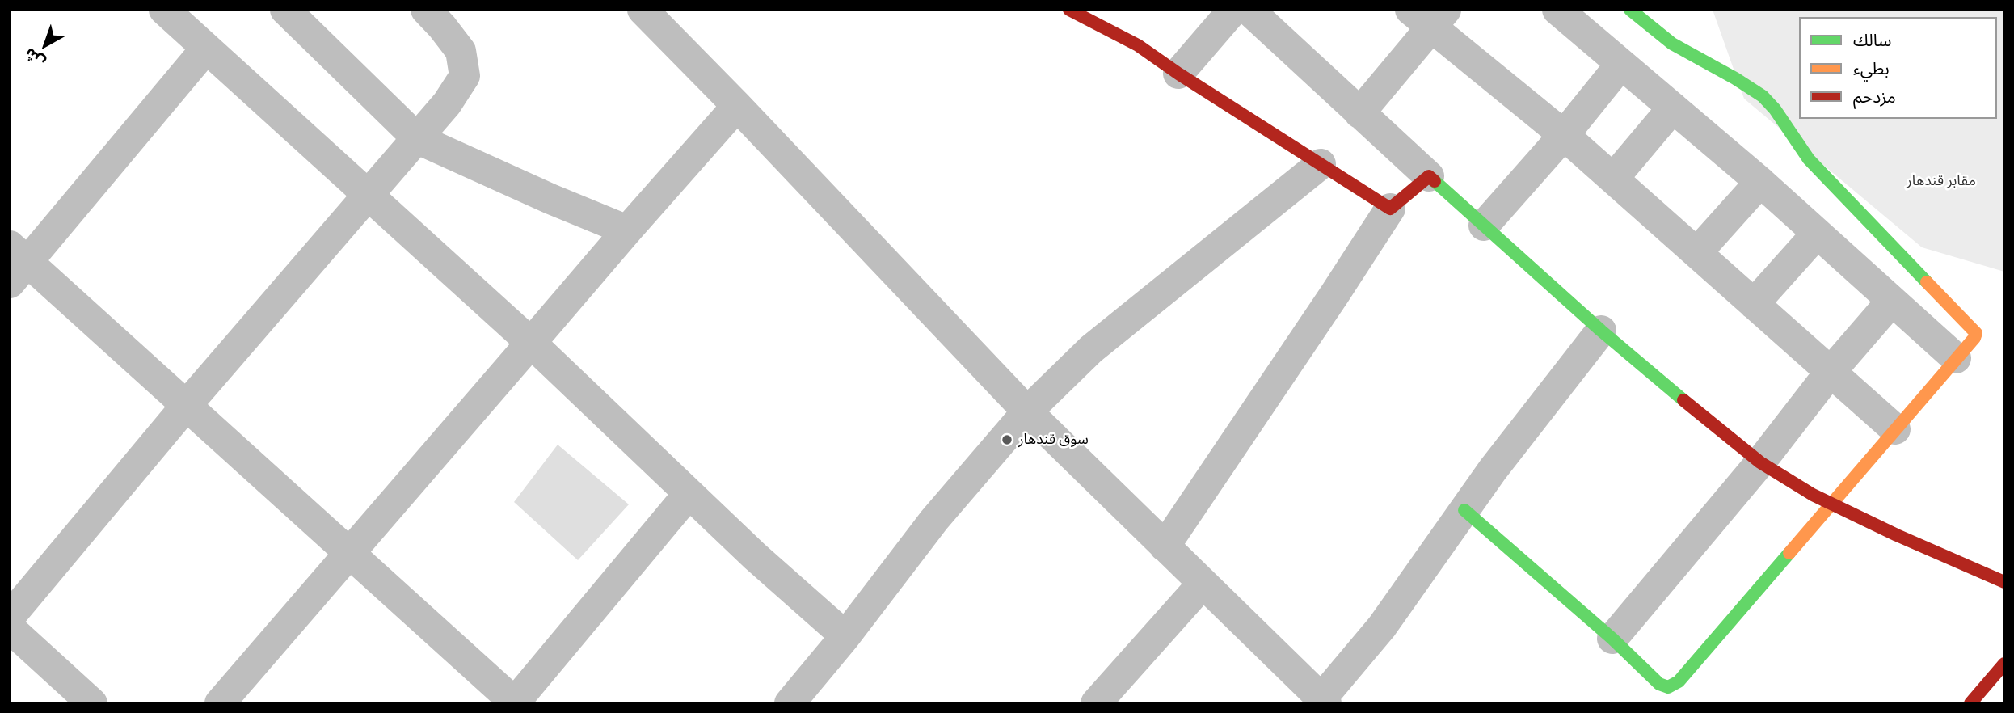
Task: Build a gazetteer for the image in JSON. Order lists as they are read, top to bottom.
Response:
{
  "parks": ["مقابر قندهار"],
  "places": ["سوق قندهار"],
  "legend": ["سالك", "بطيء", "مزدحم"],
  "north": "bottom left"
}
